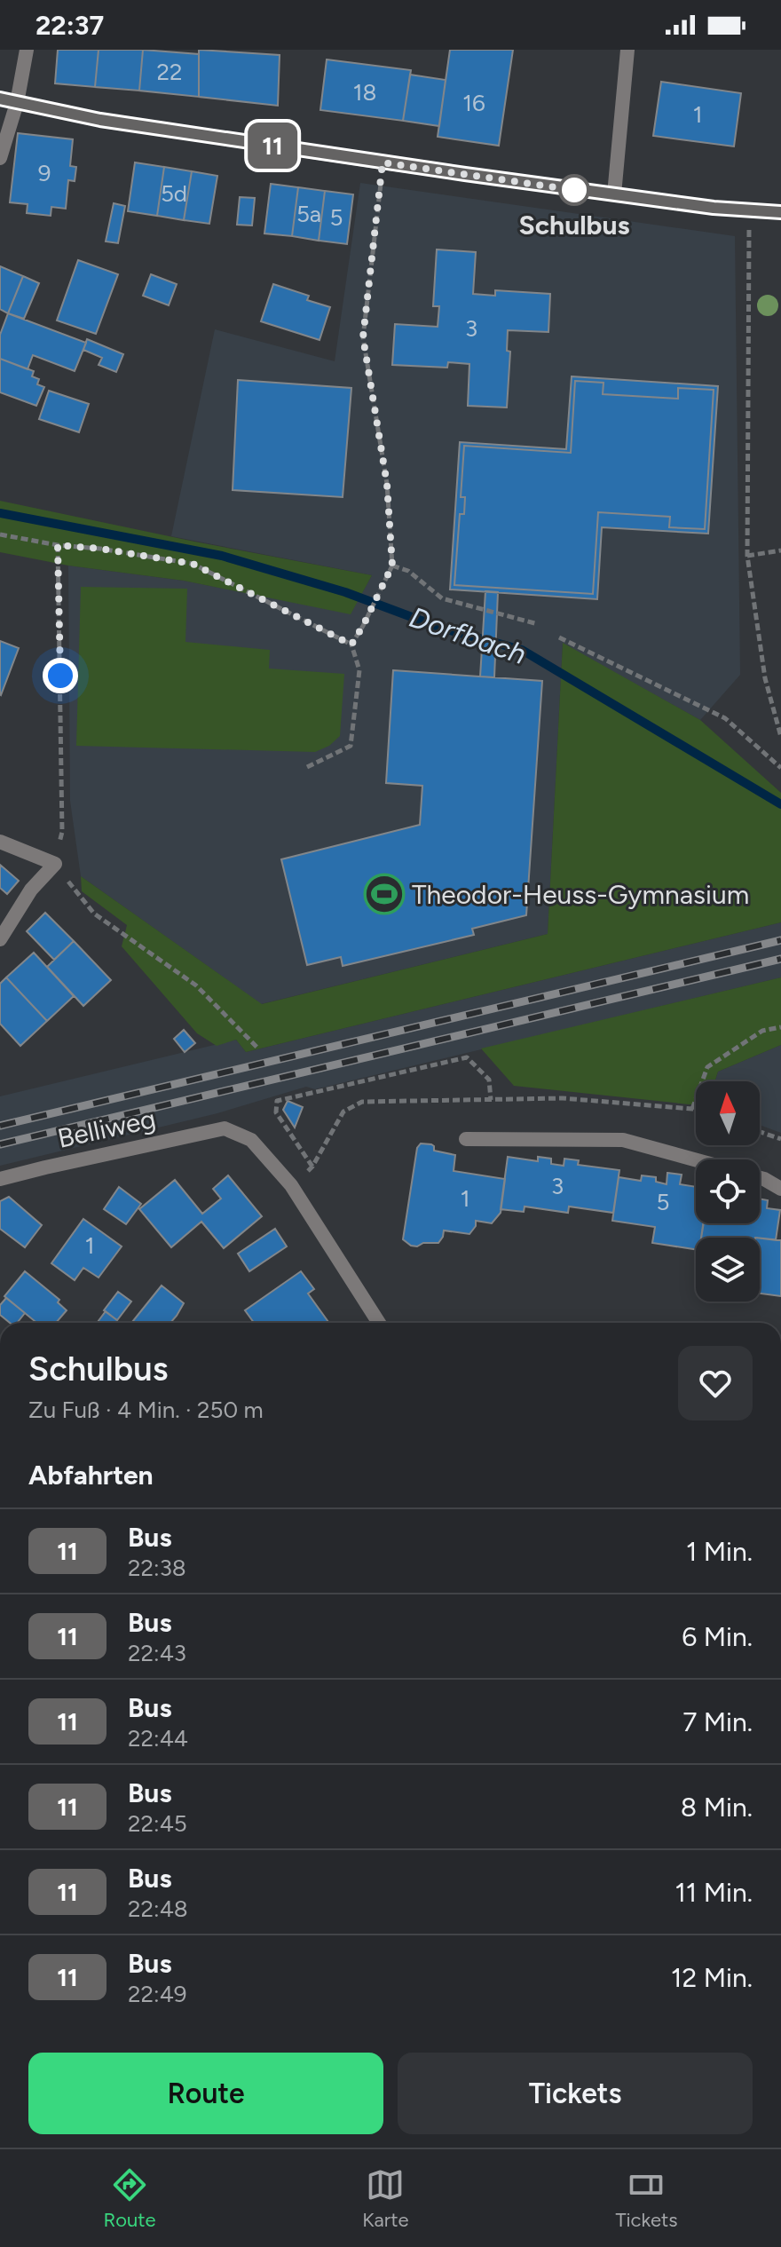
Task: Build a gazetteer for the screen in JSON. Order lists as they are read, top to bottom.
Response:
{
  "streets": {
    "street": ["Belliweg"]
  },
  "water": ["Dorfbach"],
  "places": {
    "other": ["Schulbus"],
    "sports": ["Theodor-Heuss-Gymnasium"]
  },
  "lines": ["bus line 11"],
  "house_numbers": [
    "22",
    "18",
    "16",
    "1",
    "9",
    "5d",
    "5a",
    "5",
    "3",
    "3",
    "1",
    "5",
    "1"
  ],
  "north": "top",
  "page": {
    "status": "22:37",
    "on_map": "11",
    "heading": [
      ["Schulbus", "Zu Fuß · 4 Min. · 250 m"],
      "Abfahrten"
    ],
    "list": [
      {
        "mark": "11",
        "name": "Bus",
        "note": "22:38",
        "value": "1 Min."
      },
      {
        "mark": "11",
        "name": "Bus",
        "note": "22:43",
        "value": "6 Min."
      },
      {
        "mark": "11",
        "name": "Bus",
        "note": "22:44",
        "value": "7 Min."
      },
      {
        "mark": "11",
        "name": "Bus",
        "note": "22:45",
        "value": "8 Min."
      },
      {
        "mark": "11",
        "name": "Bus",
        "note": "22:48",
        "value": "11 Min."
      },
      {
        "mark": "11",
        "name": "Bus",
        "note": "22:49",
        "value": "12 Min."
      }
    ],
    "buttons": ["Route", "Tickets"],
    "tabs": ["Route", "Karte", "Tickets"]
  }
}
